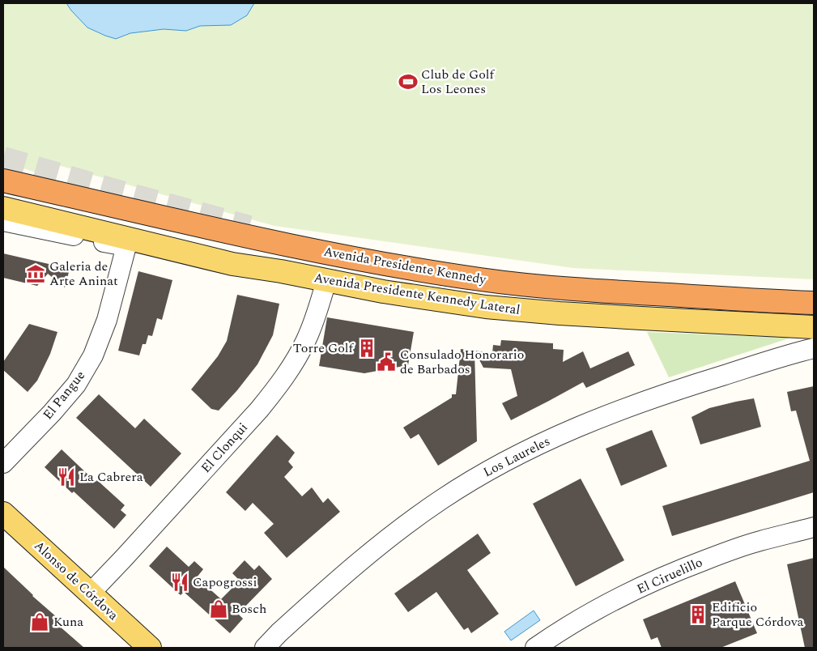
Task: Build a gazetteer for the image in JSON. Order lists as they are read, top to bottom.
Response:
{
  "streets": {
    "highway": ["Avenida Presidente Kennedy"],
    "main road": ["Avenida Presidente Kennedy Lateral", "Alonso de Córdova"],
    "street": [
      "El Pangue",
      "El Clonqui",
      "Los Laureles",
      "El Ciruelillo"
    ]
  },
  "crossings": [
    ["Avenida Presidente Kennedy Lateral", "El Clonqui"],
    ["El Clonqui", "Alonso de Córdova"]
  ],
  "places": {
    "sports": ["Club de Golf Los Leones"],
    "museum": ["Galeria de Arte Aninat"],
    "building": ["Torre Golf", "Edificio Parque Córdova"],
    "public building": ["Consulado Honorario de Barbados"],
    "restaurant": ["La Cabrera", "Capogrossi"],
    "shop": ["Bosch", "Kuna"]
  }
}
